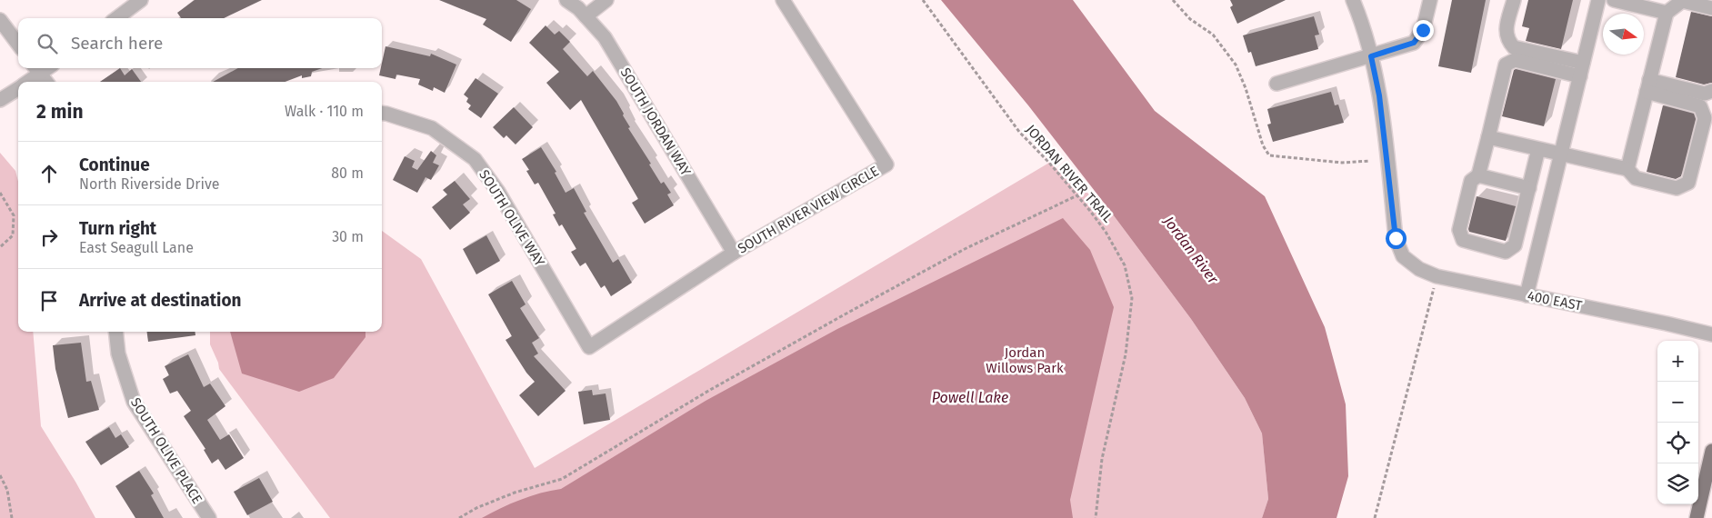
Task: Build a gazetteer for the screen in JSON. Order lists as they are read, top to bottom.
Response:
{
  "streets": {
    "street": [
      "SOUTH JORDAN WAY",
      "SOUTH RIVER VIEW CIRCLE",
      "SOUTH OLIVE WAY",
      "400 EAST",
      "SOUTH OLIVE PLACE"
    ],
    "path": ["JORDAN RIVER TRAIL"]
  },
  "crossings": [
    ["SOUTH JORDAN WAY", "SOUTH RIVER VIEW CIRCLE"],
    ["SOUTH RIVER VIEW CIRCLE", "SOUTH OLIVE WAY"]
  ],
  "water": ["Jordan River", "Powell Lake"],
  "parks": ["Jordan Willows Park"],
  "north": "right",
  "page": {
    "search": "Search here",
    "heading": ["2 min", "Walk · 110 m"],
    "list": [
      ["Continue", "North Riverside Drive", "80 m"],
      ["Turn right", "East Seagull Lane", "30 m"],
      "Arrive at destination"
    ],
    "map_buttons": ["+", "−"]
  }
}
